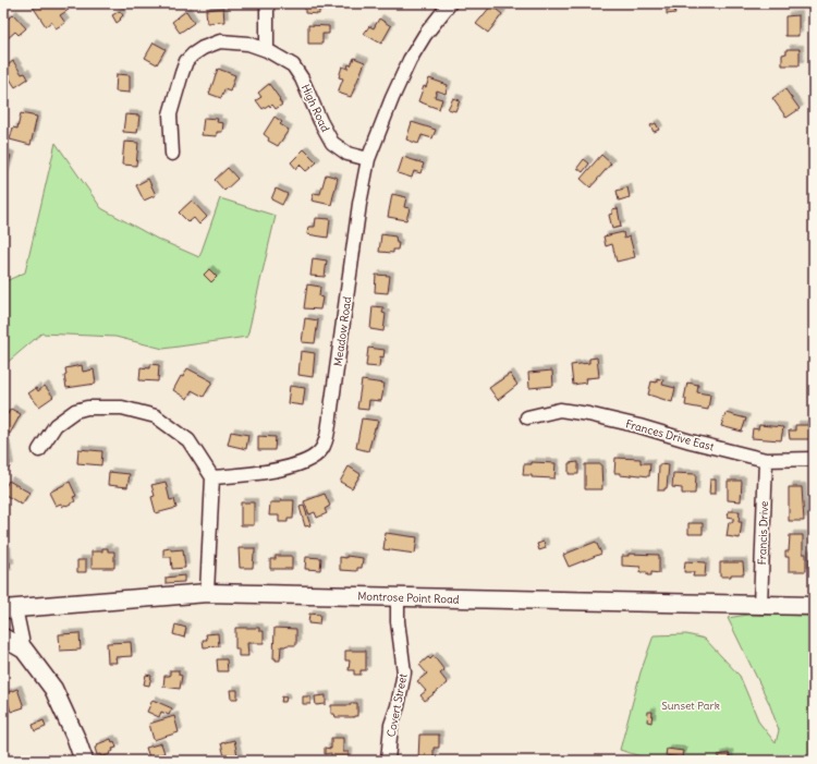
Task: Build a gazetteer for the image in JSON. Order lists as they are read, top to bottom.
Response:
{
  "streets": {
    "street": [
      "High Road",
      "Meadow Road",
      "Frances Drive East",
      "Francis Drive",
      "Montrose Point Road",
      "Covert Street"
    ]
  },
  "crossings": [
    ["High Road", "Meadow Road"],
    ["Frances Drive East", "Francis Drive"],
    ["Francis Drive", "Montrose Point Road"],
    ["Montrose Point Road", "Covert Street"]
  ],
  "parks": ["Sunset Park"]
}
